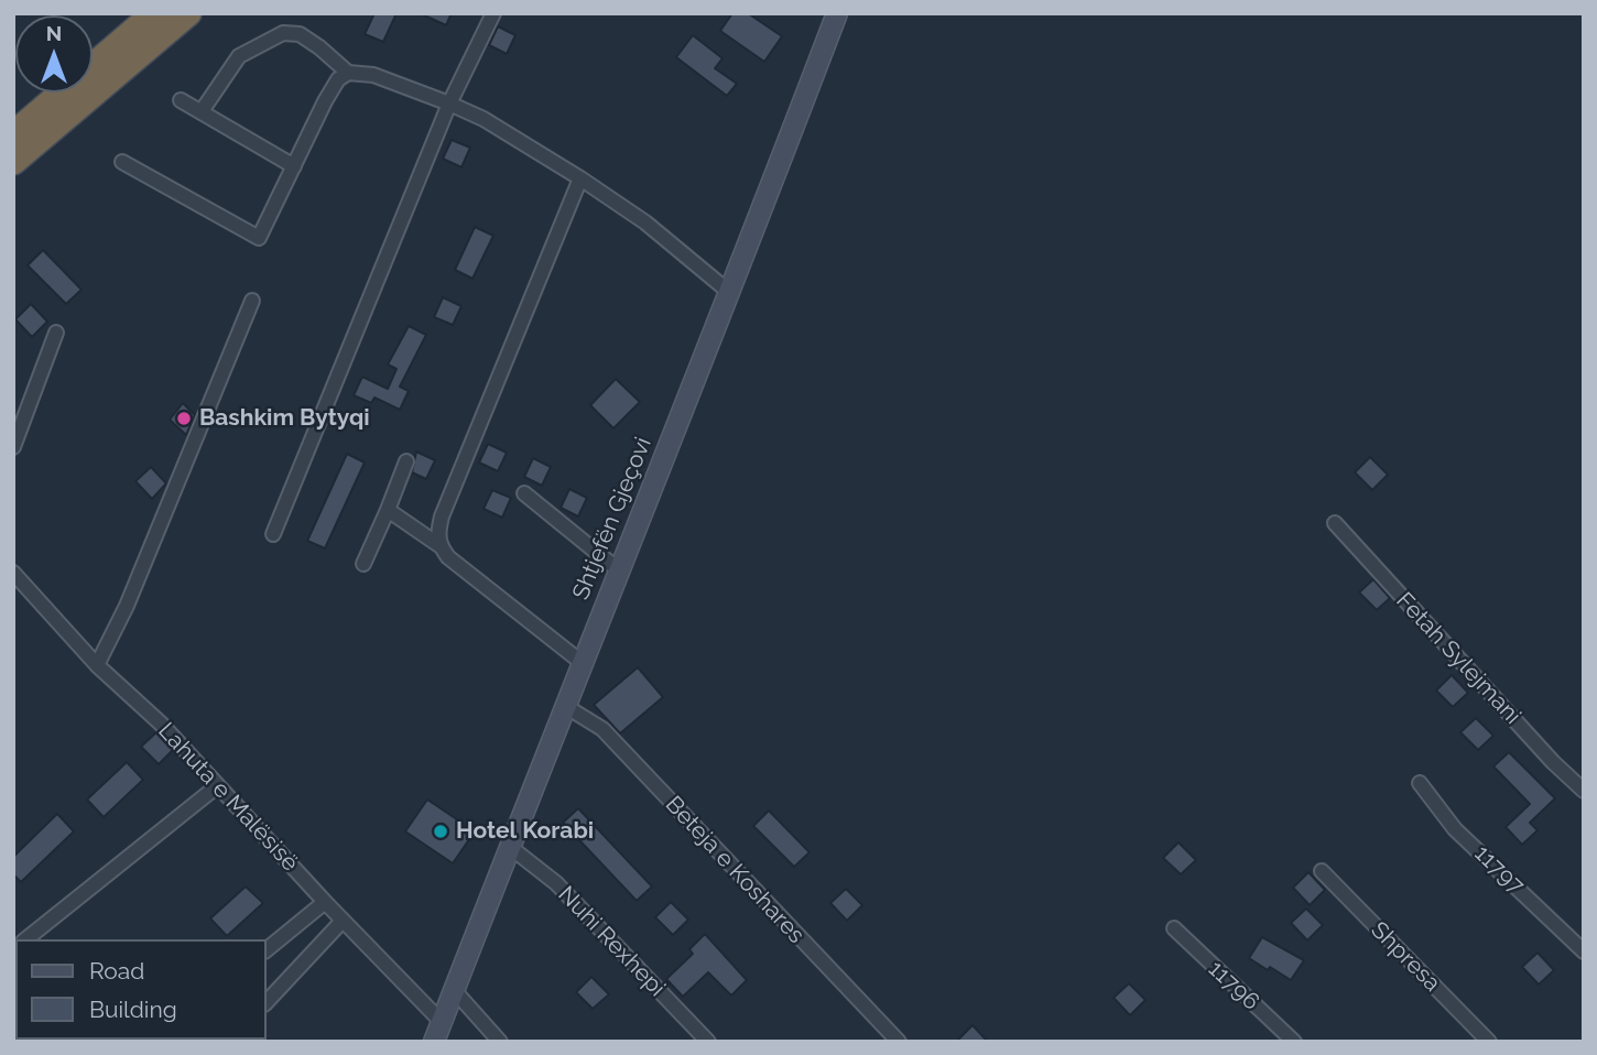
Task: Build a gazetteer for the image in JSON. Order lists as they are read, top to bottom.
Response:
{
  "streets": {
    "street": [
      "Shtjefën Gjeçovi",
      "Fetah Sylejmani",
      "Lahuta e Malësisë",
      "Beteja e Koshares",
      "11797",
      "Nuhi Rexhepi",
      "Shpresa",
      "11796"
    ]
  },
  "crossings": [
    ["Shtjefën Gjeçovi", "Lahuta e Malësisë"],
    ["Shtjefën Gjeçovi", "Beteja e Koshares"],
    ["Shtjefën Gjeçovi", "Nuhi Rexhepi"]
  ],
  "places": ["Bashkim Bytyqi", "Hotel Korabi"],
  "legend": ["Road", "Building"],
  "north": "top"
}
